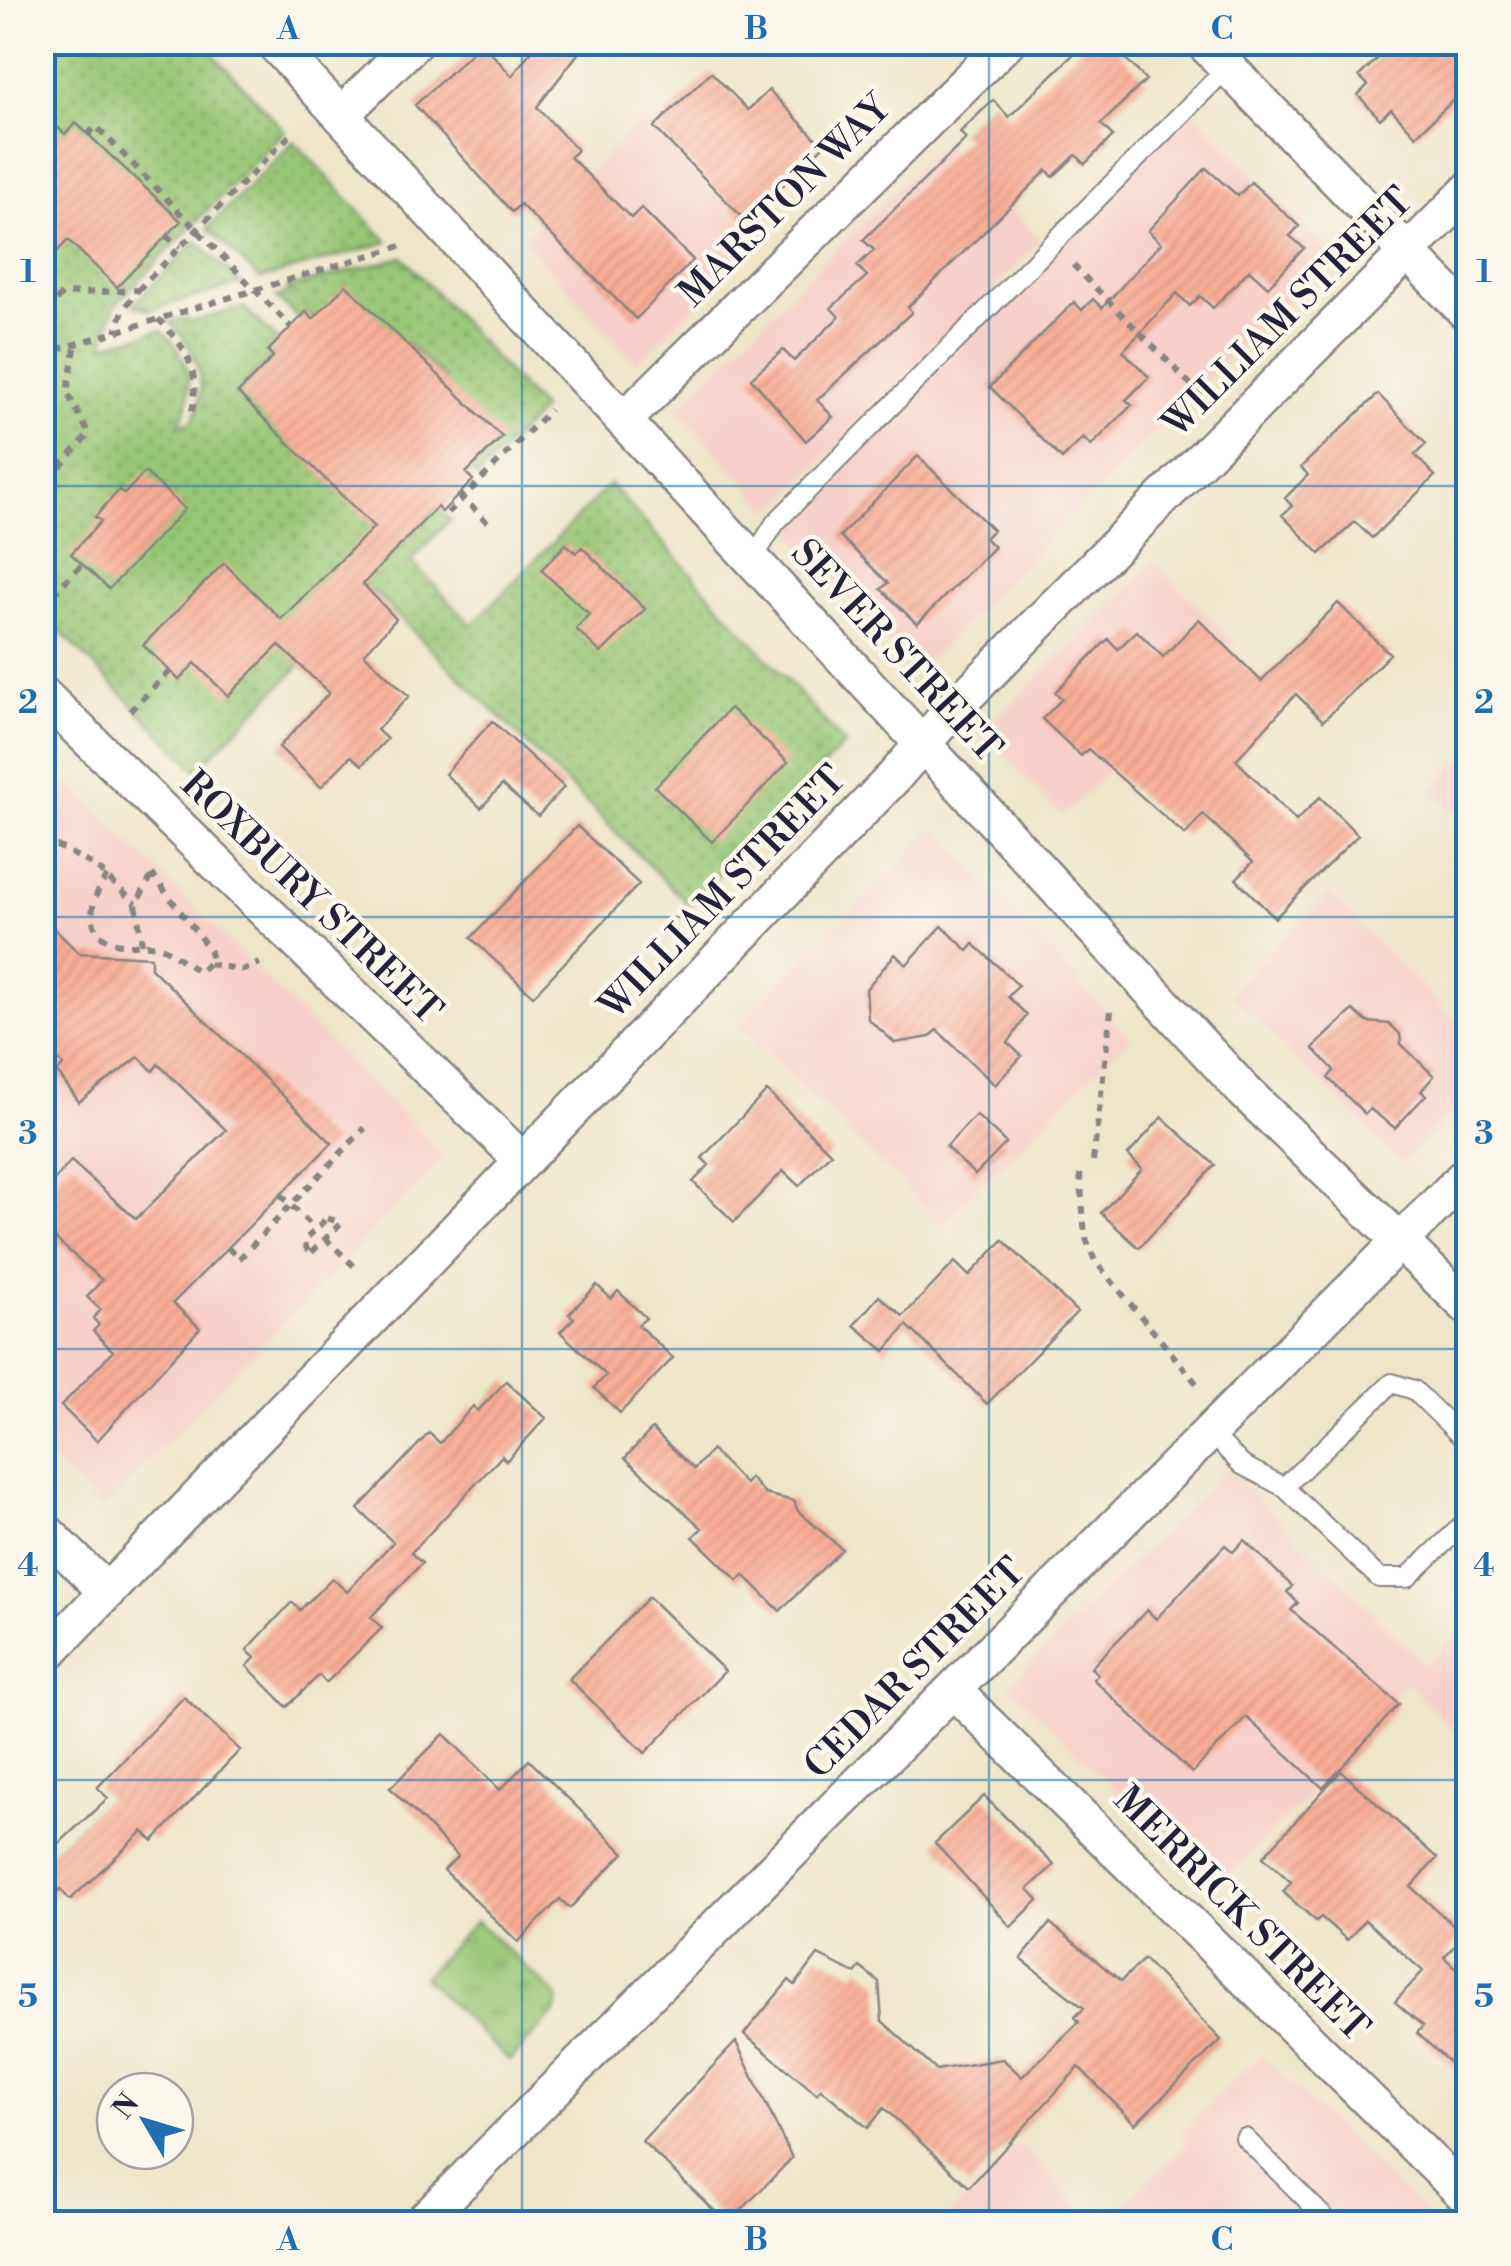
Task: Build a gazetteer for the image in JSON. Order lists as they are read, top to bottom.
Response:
{
  "streets": {
    "street": [
      "MARSTON WAY",
      "WILLIAM STREET",
      "SEVER STREET",
      "ROXBURY STREET",
      "CEDAR STREET",
      "MERRICK STREET"
    ]
  },
  "crossings": [
    ["MARSTON WAY", "SEVER STREET"],
    ["WILLIAM STREET", "SEVER STREET"],
    ["WILLIAM STREET", "ROXBURY STREET"],
    ["SEVER STREET", "CEDAR STREET"],
    ["CEDAR STREET", "MERRICK STREET"]
  ],
  "north": "top left",
  "grid": {
    "columns": ["A", "B", "C"],
    "rows": [
      "1",
      "2",
      "3",
      "4",
      "5"
    ]
  }
}
